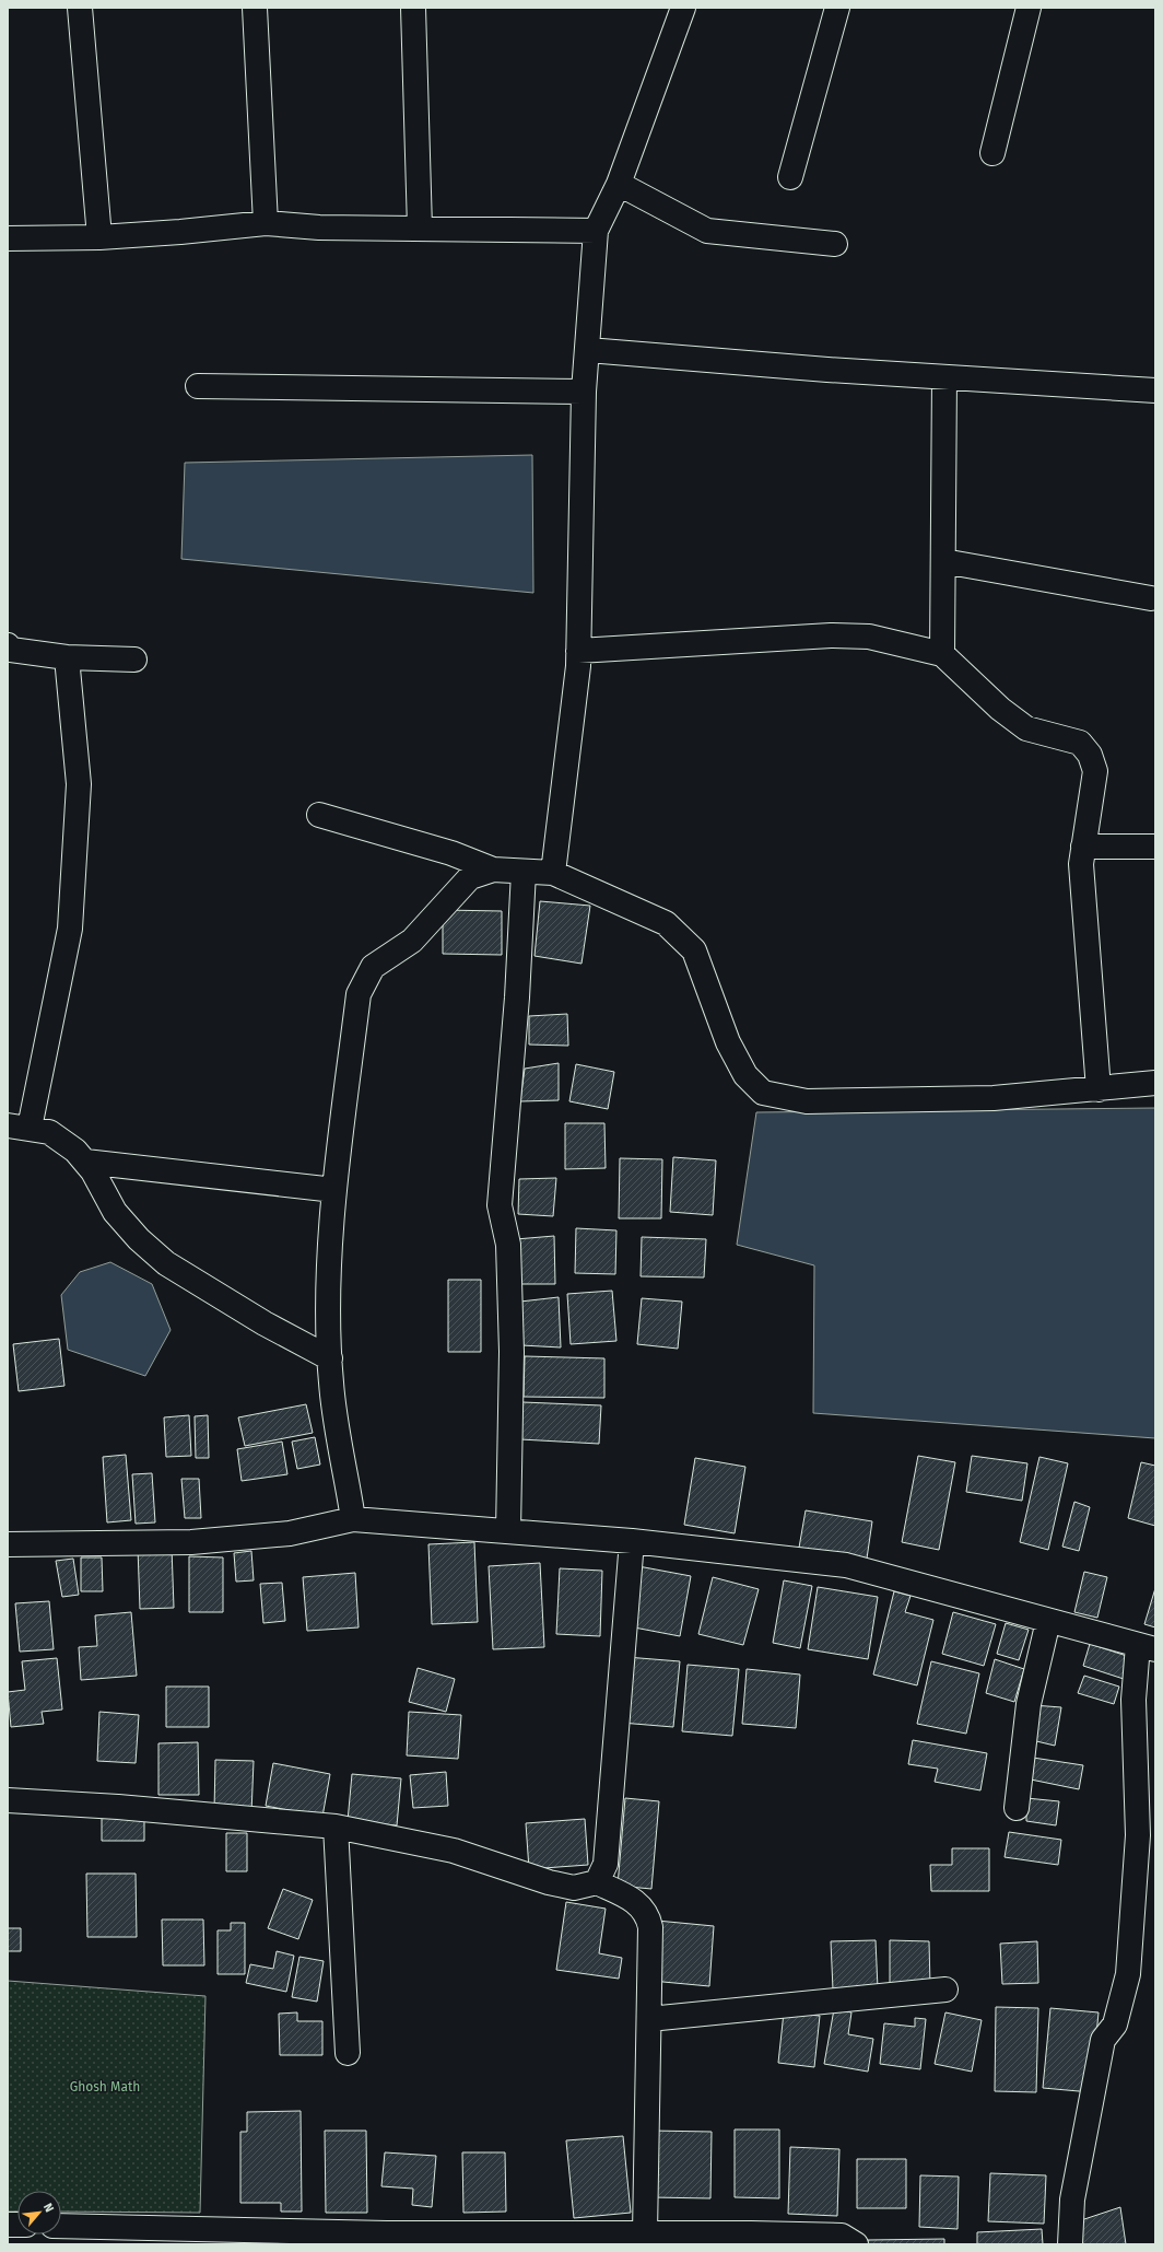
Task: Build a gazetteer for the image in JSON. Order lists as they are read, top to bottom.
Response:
{
  "parks": ["Ghosh Math"],
  "north": "top right"
}
